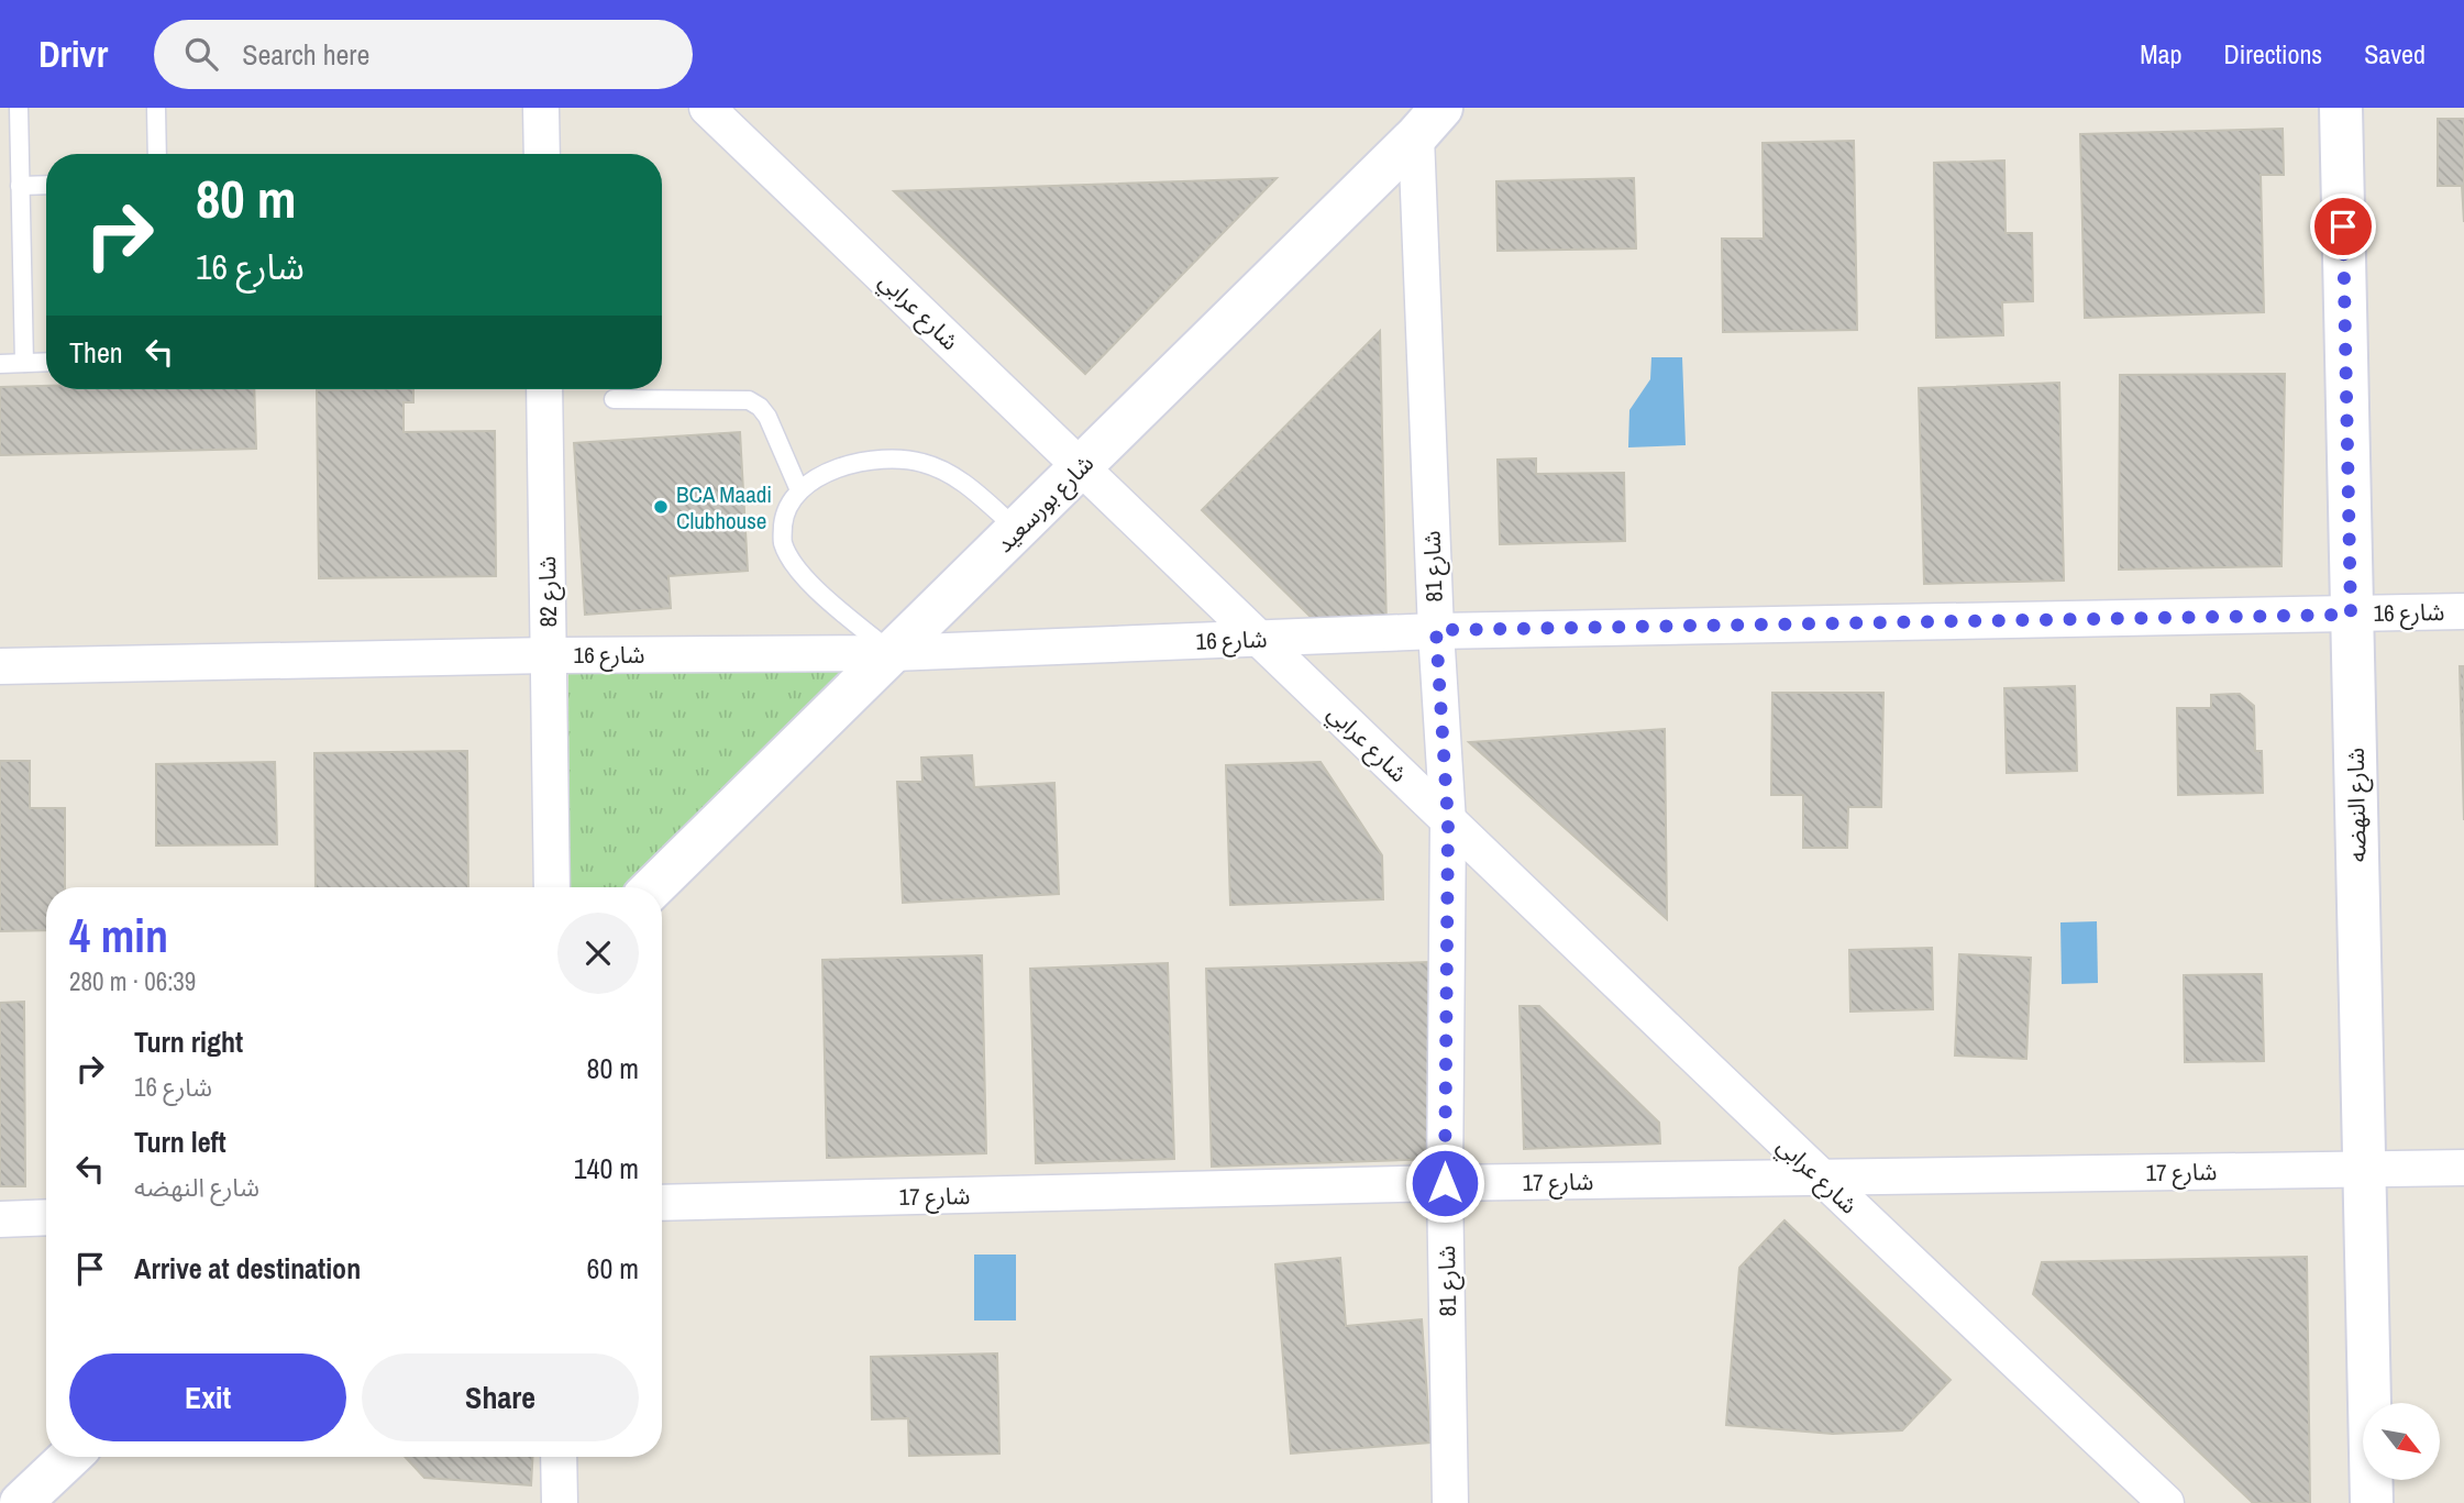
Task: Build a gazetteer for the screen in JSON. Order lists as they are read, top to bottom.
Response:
{
  "streets": {
    "street": [
      "شارع عرابي",
      "شارع بورسعيد",
      "شارع 81",
      "شارع 82",
      "شارع 16",
      "شارع النهضه",
      "شارع 17"
    ]
  },
  "crossings": [
    ["شارع عرابي", "شارع بورسعيد"],
    ["شارع عرابي", "شارع 81"],
    ["شارع عرابي", "شارع 16"],
    ["شارع عرابي", "شارع 17"],
    ["شارع بورسعيد", "شارع 81"],
    ["شارع بورسعيد", "شارع 16"],
    ["شارع 81", "شارع 16"],
    ["شارع 81", "شارع 17"],
    ["شارع 82", "شارع 16"],
    ["شارع 16", "شارع النهضه"],
    ["شارع النهضه", "شارع 17"]
  ],
  "places": ["BCA Maadi Clubhouse"],
  "north": "bottom right",
  "page": {
    "header": "Drivr",
    "search": "Search here",
    "nav": ["Map", "Directions", "Saved"],
    "turn": ["80 m", "شارع 16"],
    "then": "Then",
    "heading": ["4 min", "280 m · 06:39"],
    "list": [
      {
        "name": "Turn right",
        "note": "شارع 16",
        "value": "80 m"
      },
      {
        "name": "Turn left",
        "note": "شارع النهضه",
        "value": "140 m"
      },
      {
        "name": "Arrive at destination",
        "value": "60 m"
      }
    ],
    "buttons": ["Exit", "Share"]
  }
}
